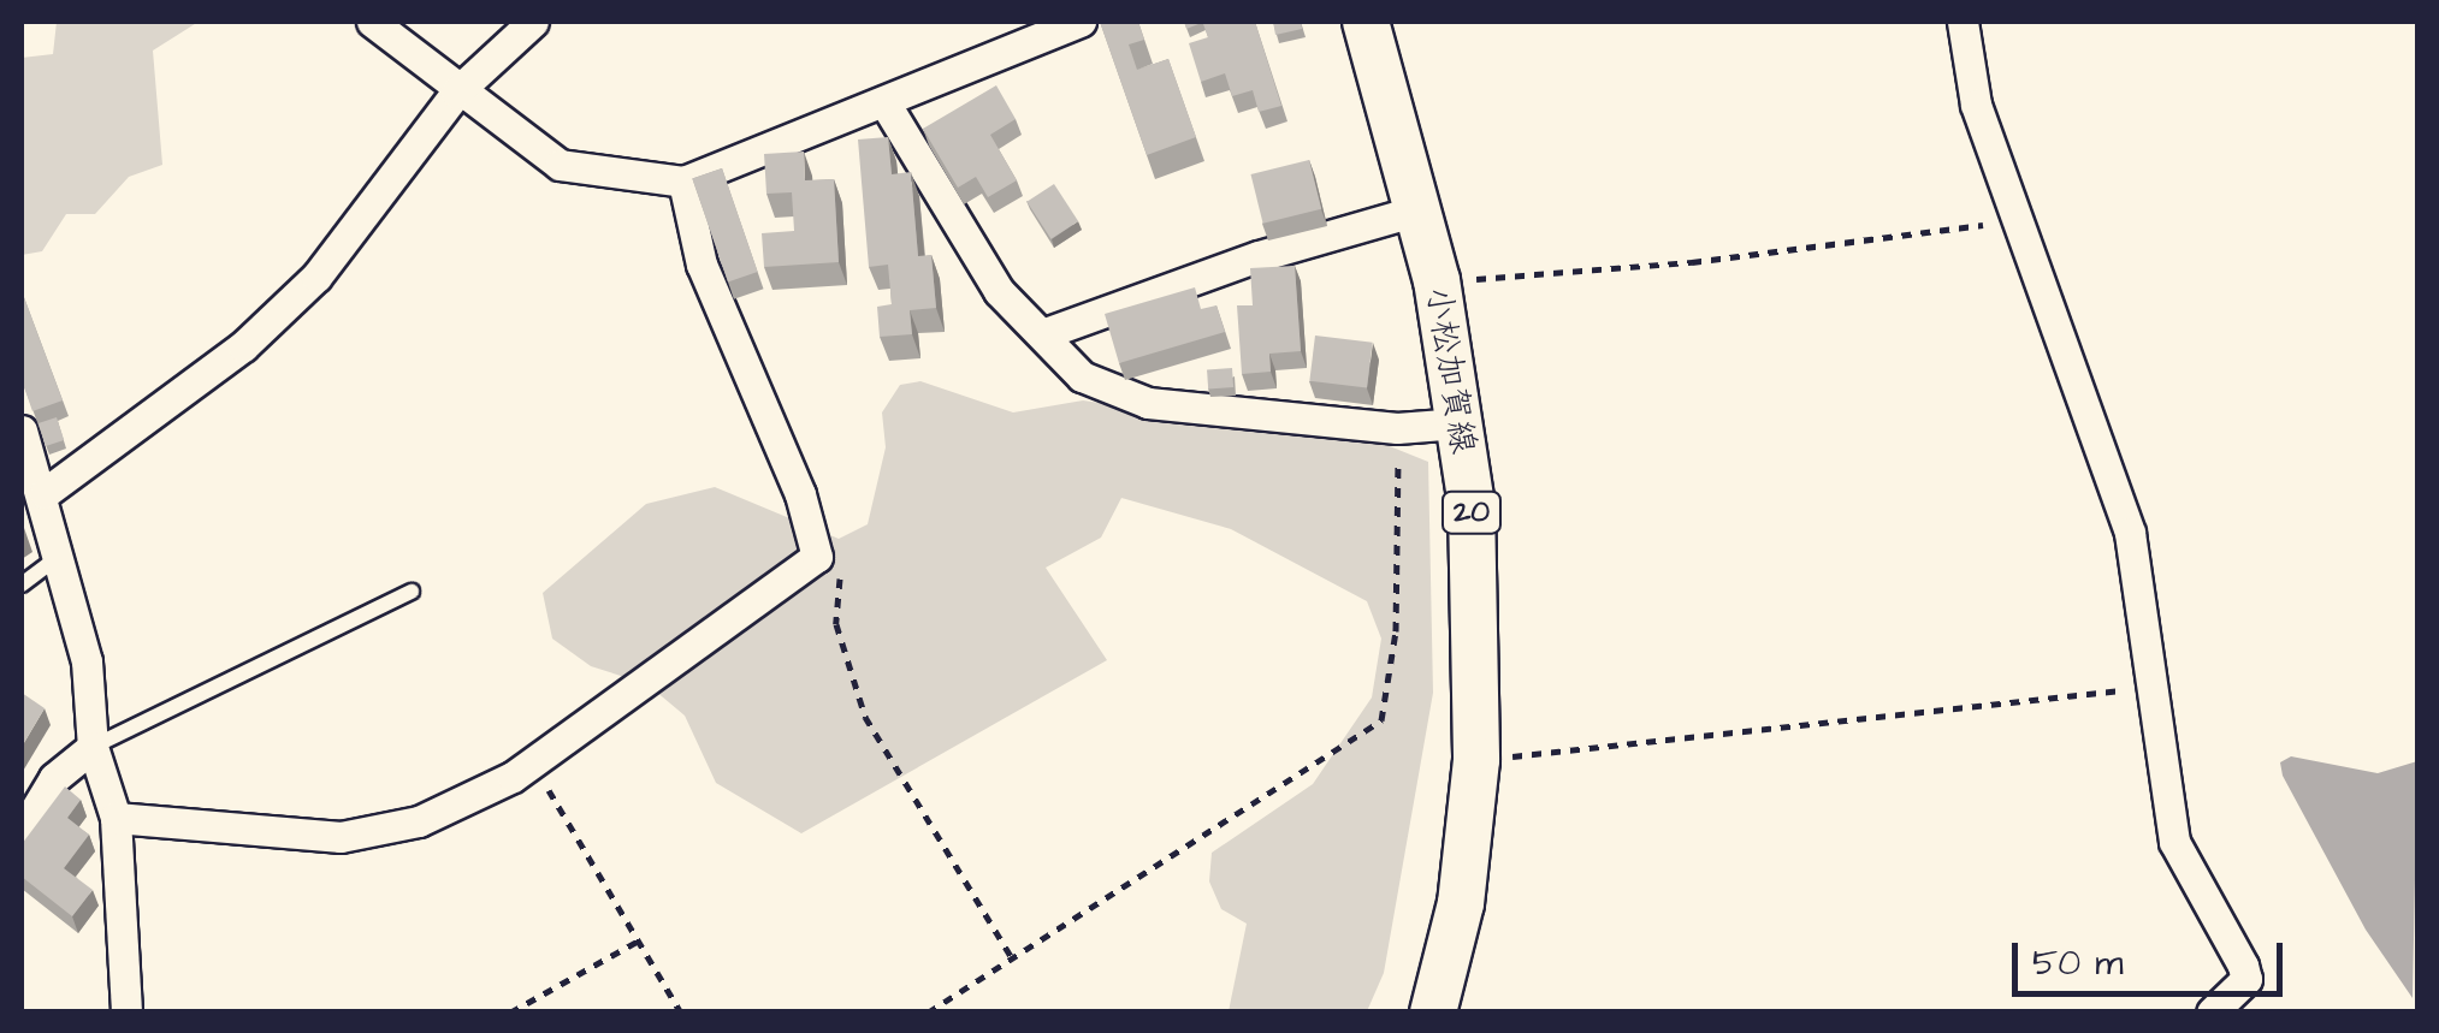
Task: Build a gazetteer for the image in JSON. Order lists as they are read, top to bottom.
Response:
{
  "streets": {
    "main road": ["小松加賀線", "20"]
  },
  "scale_bar": "50 m"
}
